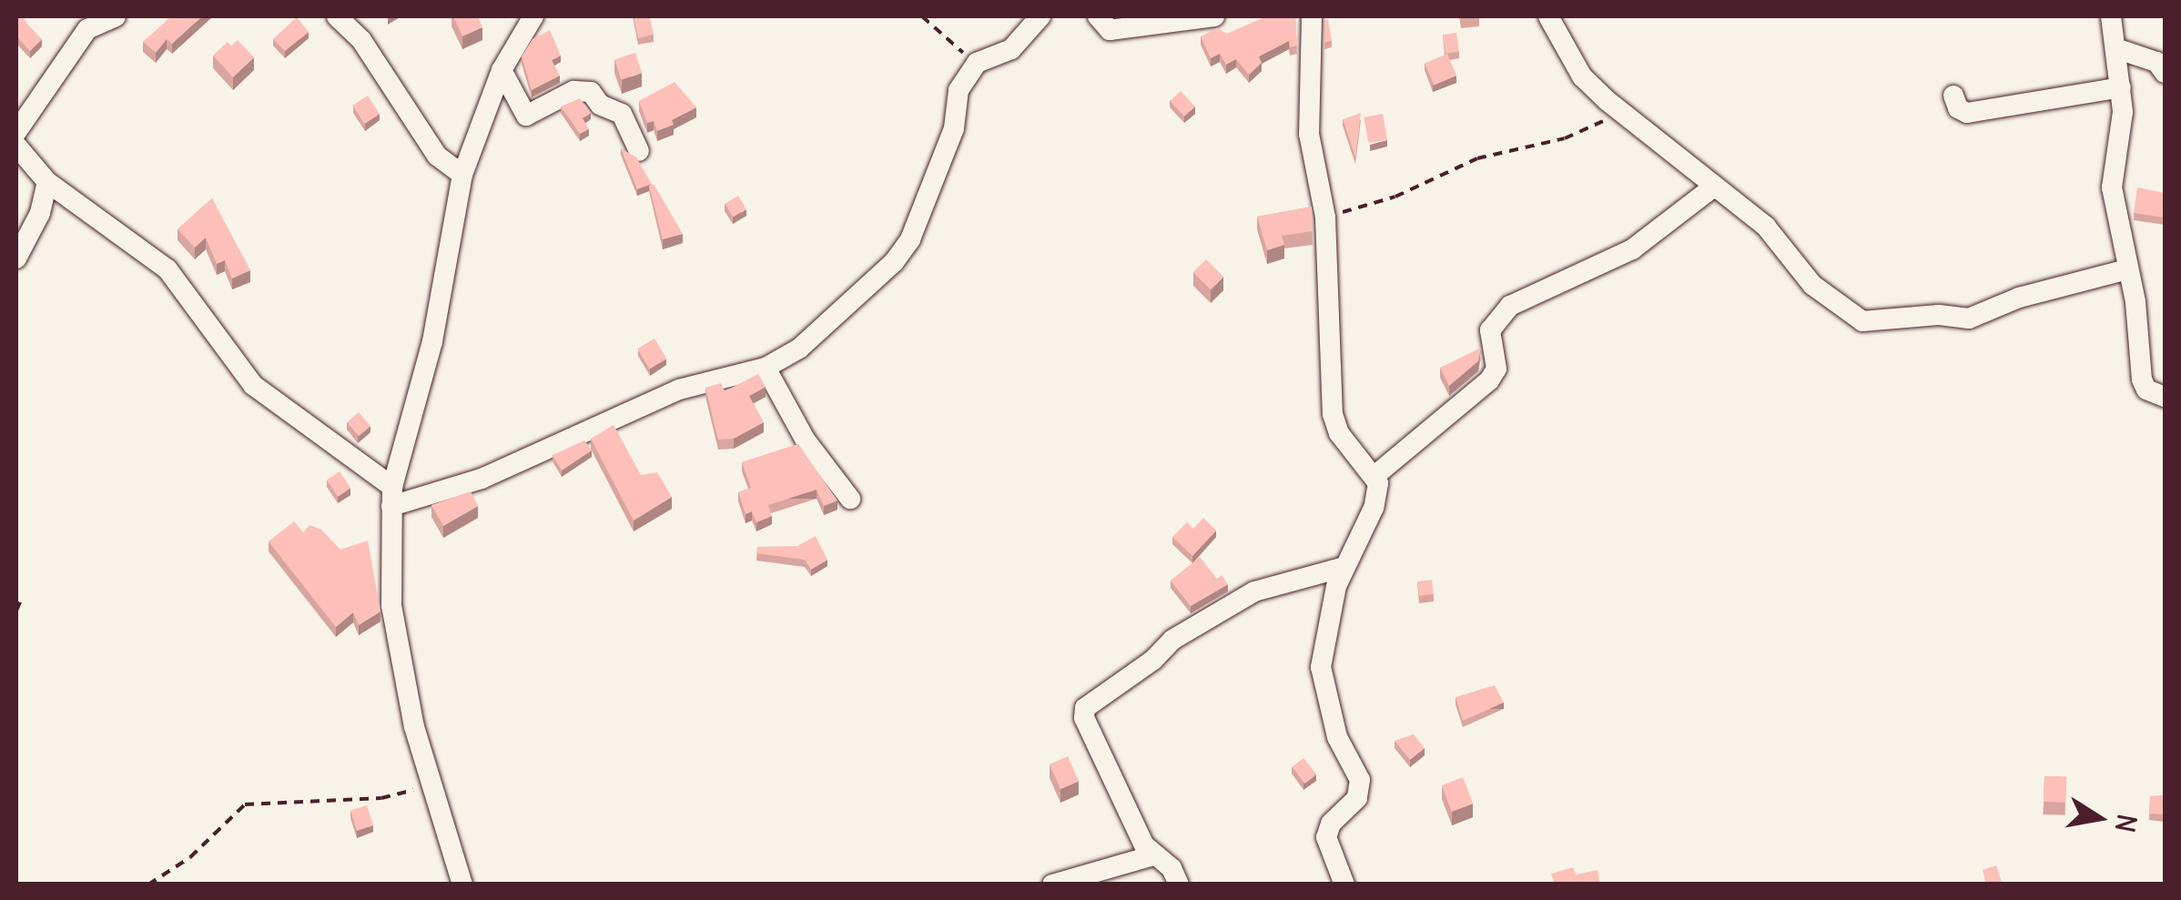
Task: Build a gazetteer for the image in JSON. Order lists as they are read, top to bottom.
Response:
{
  "north": "right"
}
